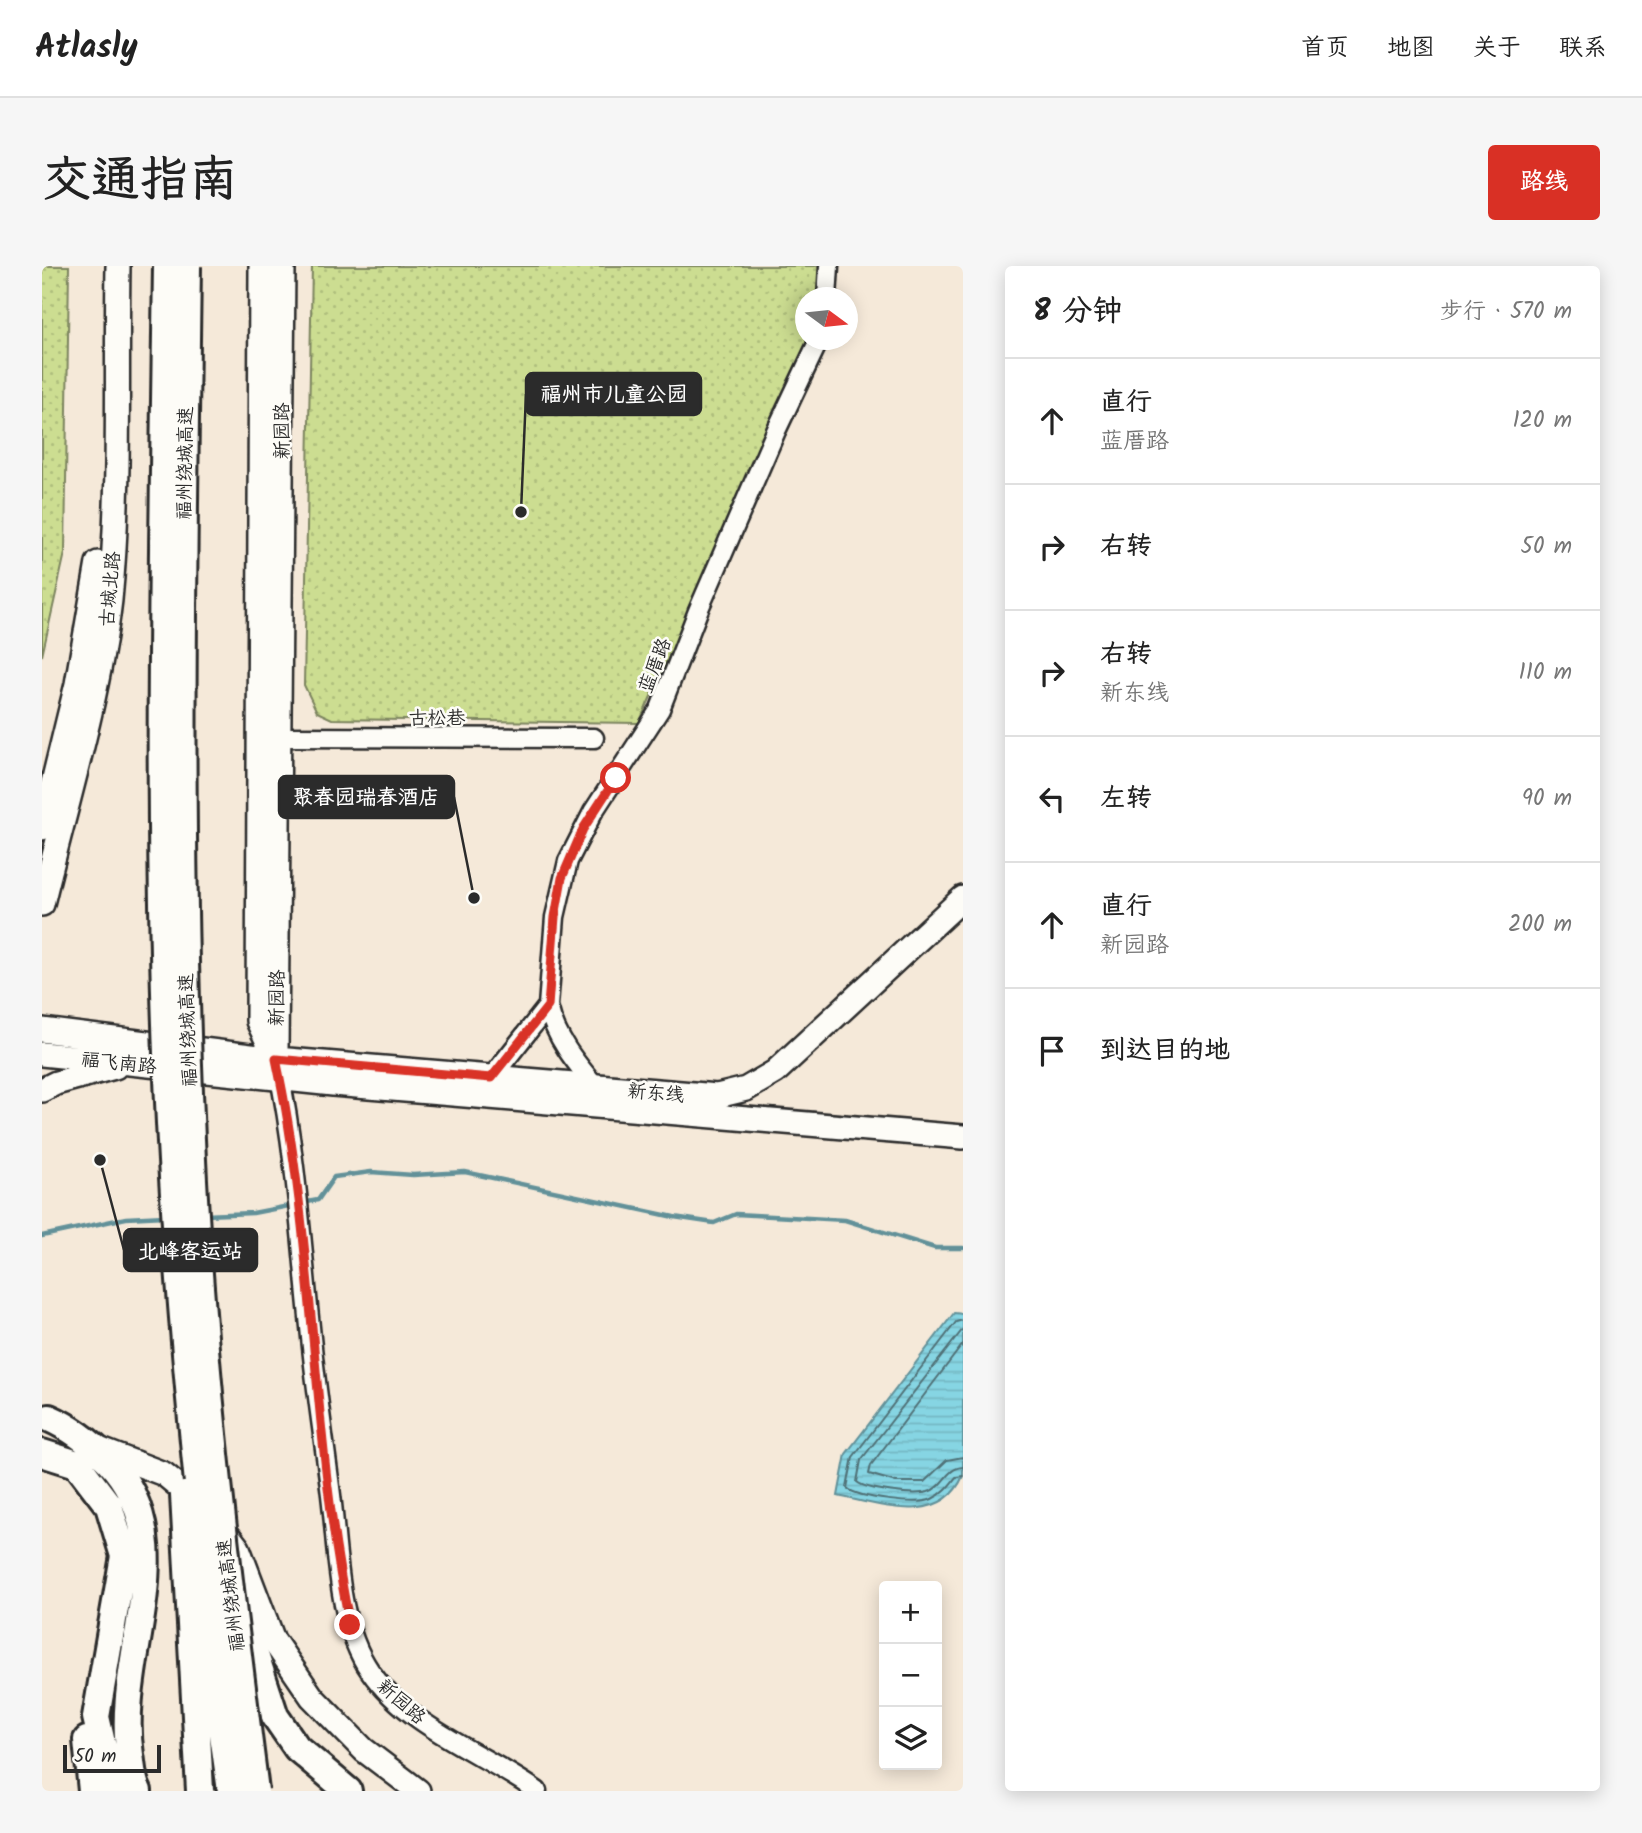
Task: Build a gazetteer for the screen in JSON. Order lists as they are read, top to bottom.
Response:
{
  "streets": {
    "highway": ["福州绕城高速"],
    "main road": [
      "新园路",
      "古城北路",
      "福飞南路",
      "新东线"
    ],
    "street": ["蓝厝路", "古松巷"]
  },
  "crossings": [
    ["新园路", "古松巷"],
    ["新园路", "福飞南路"],
    ["新园路", "新东线"],
    ["福飞南路", "新东线"]
  ],
  "places": ["福州市儿童公园", "聚春园瑞春酒店", "北峰客运站"],
  "scale_bar": "50 m",
  "north": "right",
  "page": {
    "header": "Atlasly",
    "nav": [
      "首页",
      "地图",
      "关于",
      "联系"
    ],
    "title": "交通指南",
    "buttons": "路线",
    "heading": ["8 分钟", "步行 · 570 m"],
    "list": [
      ["直行", "蓝厝路", "120 m"],
      ["右转", "50 m"],
      ["右转", "新东线", "110 m"],
      ["左转", "90 m"],
      ["直行", "新园路", "200 m"],
      "到达目的地"
    ],
    "map_buttons": ["+", "−"],
    "scale": "50 m"
  }
}
